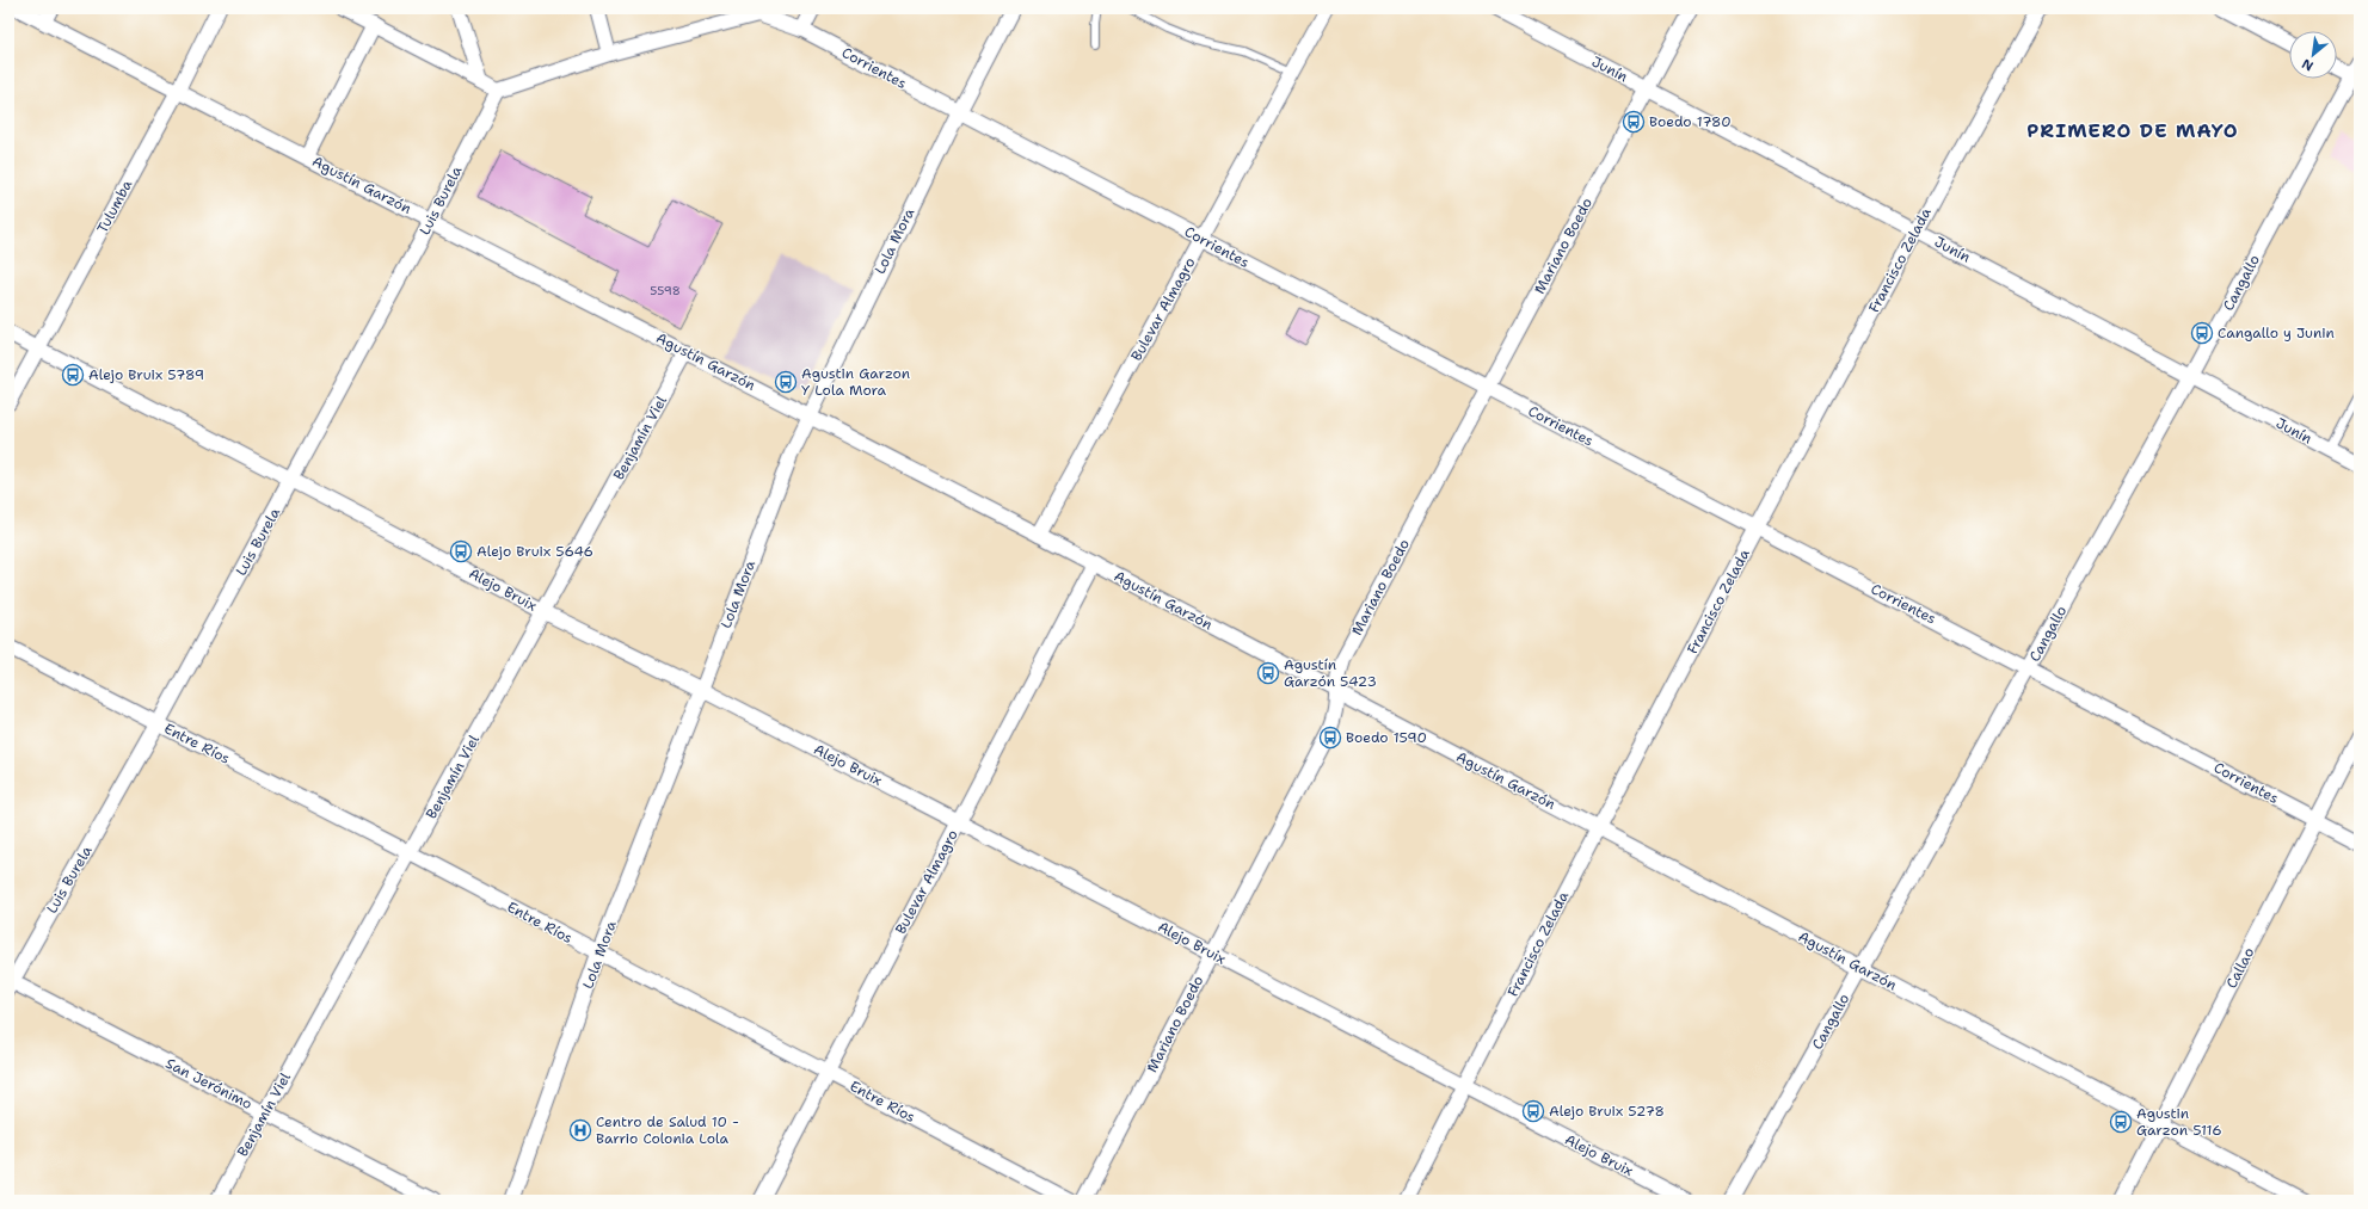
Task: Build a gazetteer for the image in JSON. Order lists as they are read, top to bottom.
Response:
{
  "streets": {
    "street": [
      "Corrientes",
      "Junín",
      "Agustín Garzón",
      "Luis Burela",
      "Tulumba",
      "Lola Mora",
      "Mariano Boedo",
      "Francisco Zelada",
      "Cangallo",
      "Bulevar Almagro",
      "Benjamín Viel",
      "Alejo Bruix",
      "Entre Ríos",
      "Callao",
      "San Jerónimo"
    ]
  },
  "crossings": [
    ["Corrientes", "Lola Mora"],
    ["Corrientes", "Mariano Boedo"],
    ["Corrientes", "Francisco Zelada"],
    ["Corrientes", "Cangallo"],
    ["Corrientes", "Bulevar Almagro"],
    ["Corrientes", "Callao"],
    ["Junín", "Mariano Boedo"],
    ["Junín", "Francisco Zelada"],
    ["Junín", "Cangallo"],
    ["Agustín Garzón", "Luis Burela"],
    ["Agustín Garzón", "Tulumba"],
    ["Agustín Garzón", "Lola Mora"],
    ["Agustín Garzón", "Mariano Boedo"],
    ["Agustín Garzón", "Francisco Zelada"],
    ["Agustín Garzón", "Cangallo"],
    ["Agustín Garzón", "Bulevar Almagro"],
    ["Agustín Garzón", "Benjamín Viel"],
    ["Agustín Garzón", "Callao"],
    ["Luis Burela", "Alejo Bruix"],
    ["Luis Burela", "Entre Ríos"],
    ["Luis Burela", "San Jerónimo"],
    ["Tulumba", "Alejo Bruix"],
    ["Lola Mora", "Alejo Bruix"],
    ["Lola Mora", "Entre Ríos"],
    ["Mariano Boedo", "Alejo Bruix"],
    ["Francisco Zelada", "Alejo Bruix"],
    ["Bulevar Almagro", "Alejo Bruix"],
    ["Bulevar Almagro", "Entre Ríos"],
    ["Benjamín Viel", "Alejo Bruix"],
    ["Benjamín Viel", "Entre Ríos"],
    ["Benjamín Viel", "San Jerónimo"]
  ],
  "districts": ["PRIMERO DE MAYO"],
  "places": {
    "bus stop": [
      "Boedo 1780",
      "Cangallo y Junin",
      "Alejo Bruix 5789",
      "Agustin Garzon Y Lola Mora",
      "Alejo Bruix 5646",
      "Agustín Garzón 5423",
      "Boedo 1590",
      "Alejo Bruix 5278",
      "Agustin Garzon 5116"
    ],
    "hospital": ["Centro de Salud 10 - Barrio Colonia Lola"]
  },
  "house_numbers": ["5598"],
  "north": "bottom left"
}
